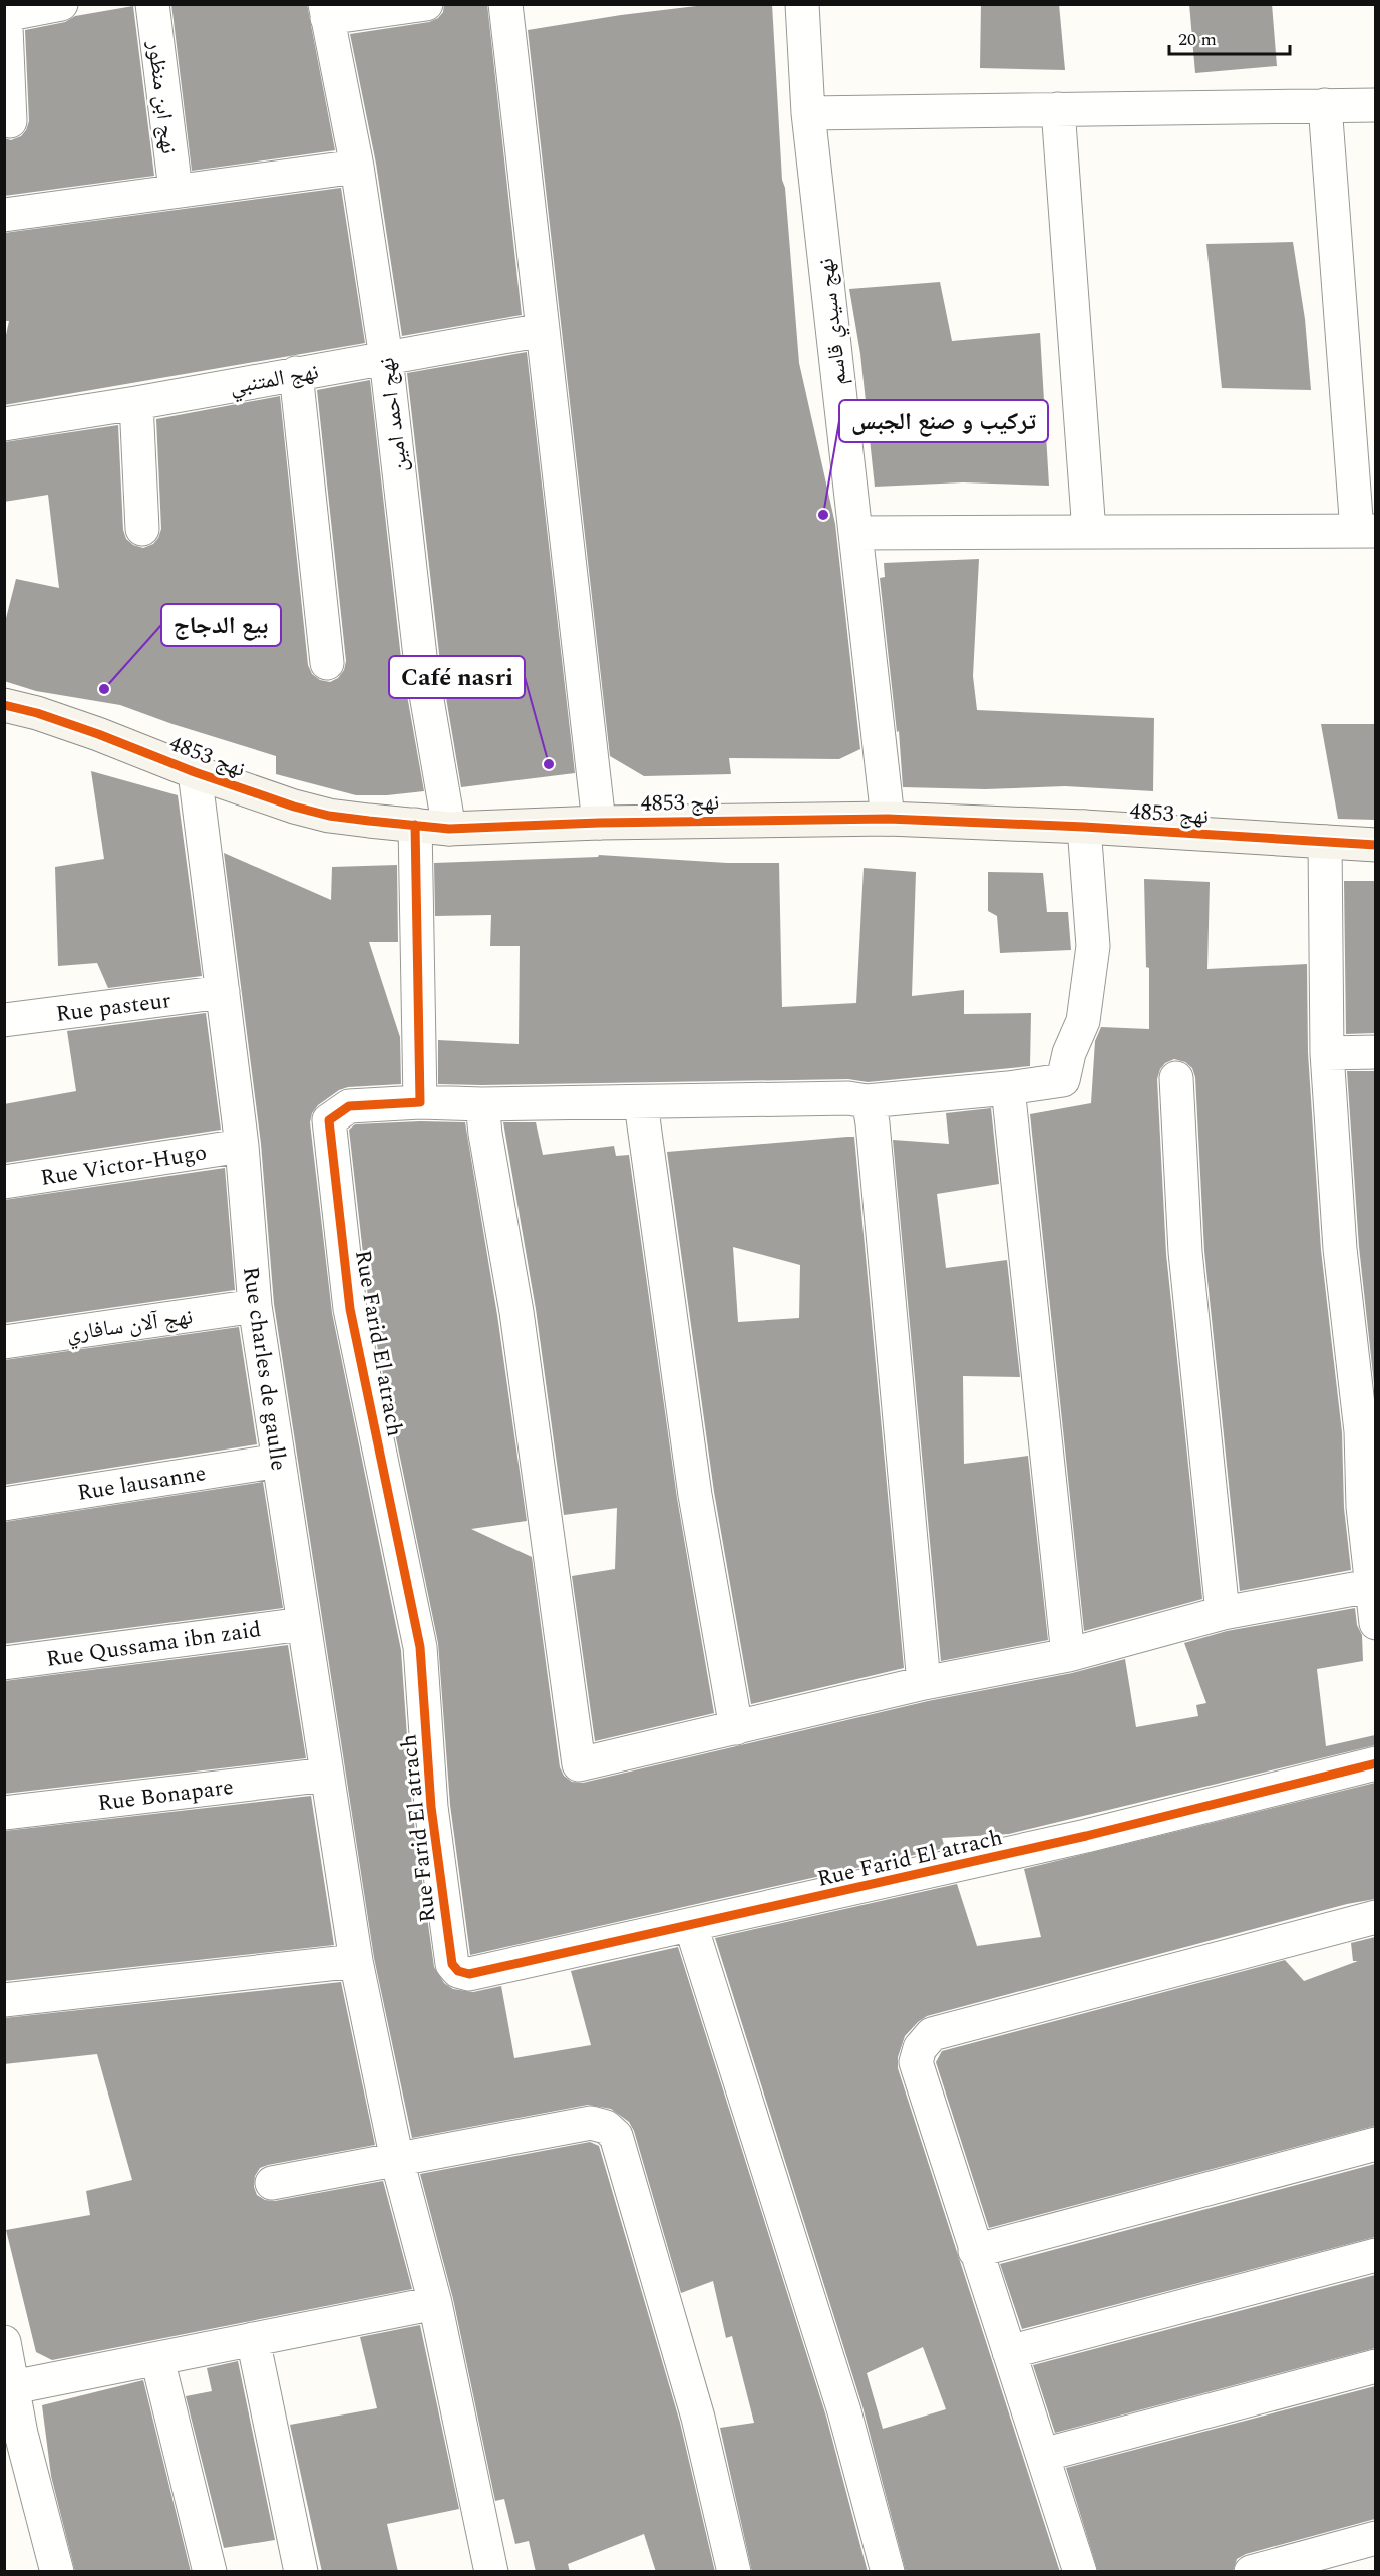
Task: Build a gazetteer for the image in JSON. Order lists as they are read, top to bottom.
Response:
{
  "streets": {
    "street": [
      "نهج ابن منظور",
      "نهج سيدي قاسم",
      "نهج المتنبي",
      "نهج احمد امين",
      "نهج 4853",
      "Rue pasteur",
      "Rue Victor-Hugo",
      "نهج آلان سافاري",
      "Rue Farid El atrach",
      "Rue charles de gaulle",
      "Rue lausanne",
      "Rue Qussama ibn zaid",
      "Rue Bonapare"
    ]
  },
  "crossings": [
    ["نهج سيدي قاسم", "نهج 4853"],
    ["نهج المتنبي", "نهج احمد امين"],
    ["نهج احمد امين", "نهج 4853"],
    ["نهج 4853", "Rue charles de gaulle"],
    ["Rue pasteur", "Rue charles de gaulle"],
    ["Rue Victor-Hugo", "Rue charles de gaulle"],
    ["نهج آلان سافاري", "Rue charles de gaulle"],
    ["Rue charles de gaulle", "Rue lausanne"],
    ["Rue charles de gaulle", "Rue Qussama ibn zaid"],
    ["Rue charles de gaulle", "Rue Bonapare"]
  ],
  "places": ["تركيب و صنع الجبس", "بيع الدجاج", "Café nasri"],
  "scale_bar": "20 m"
}
